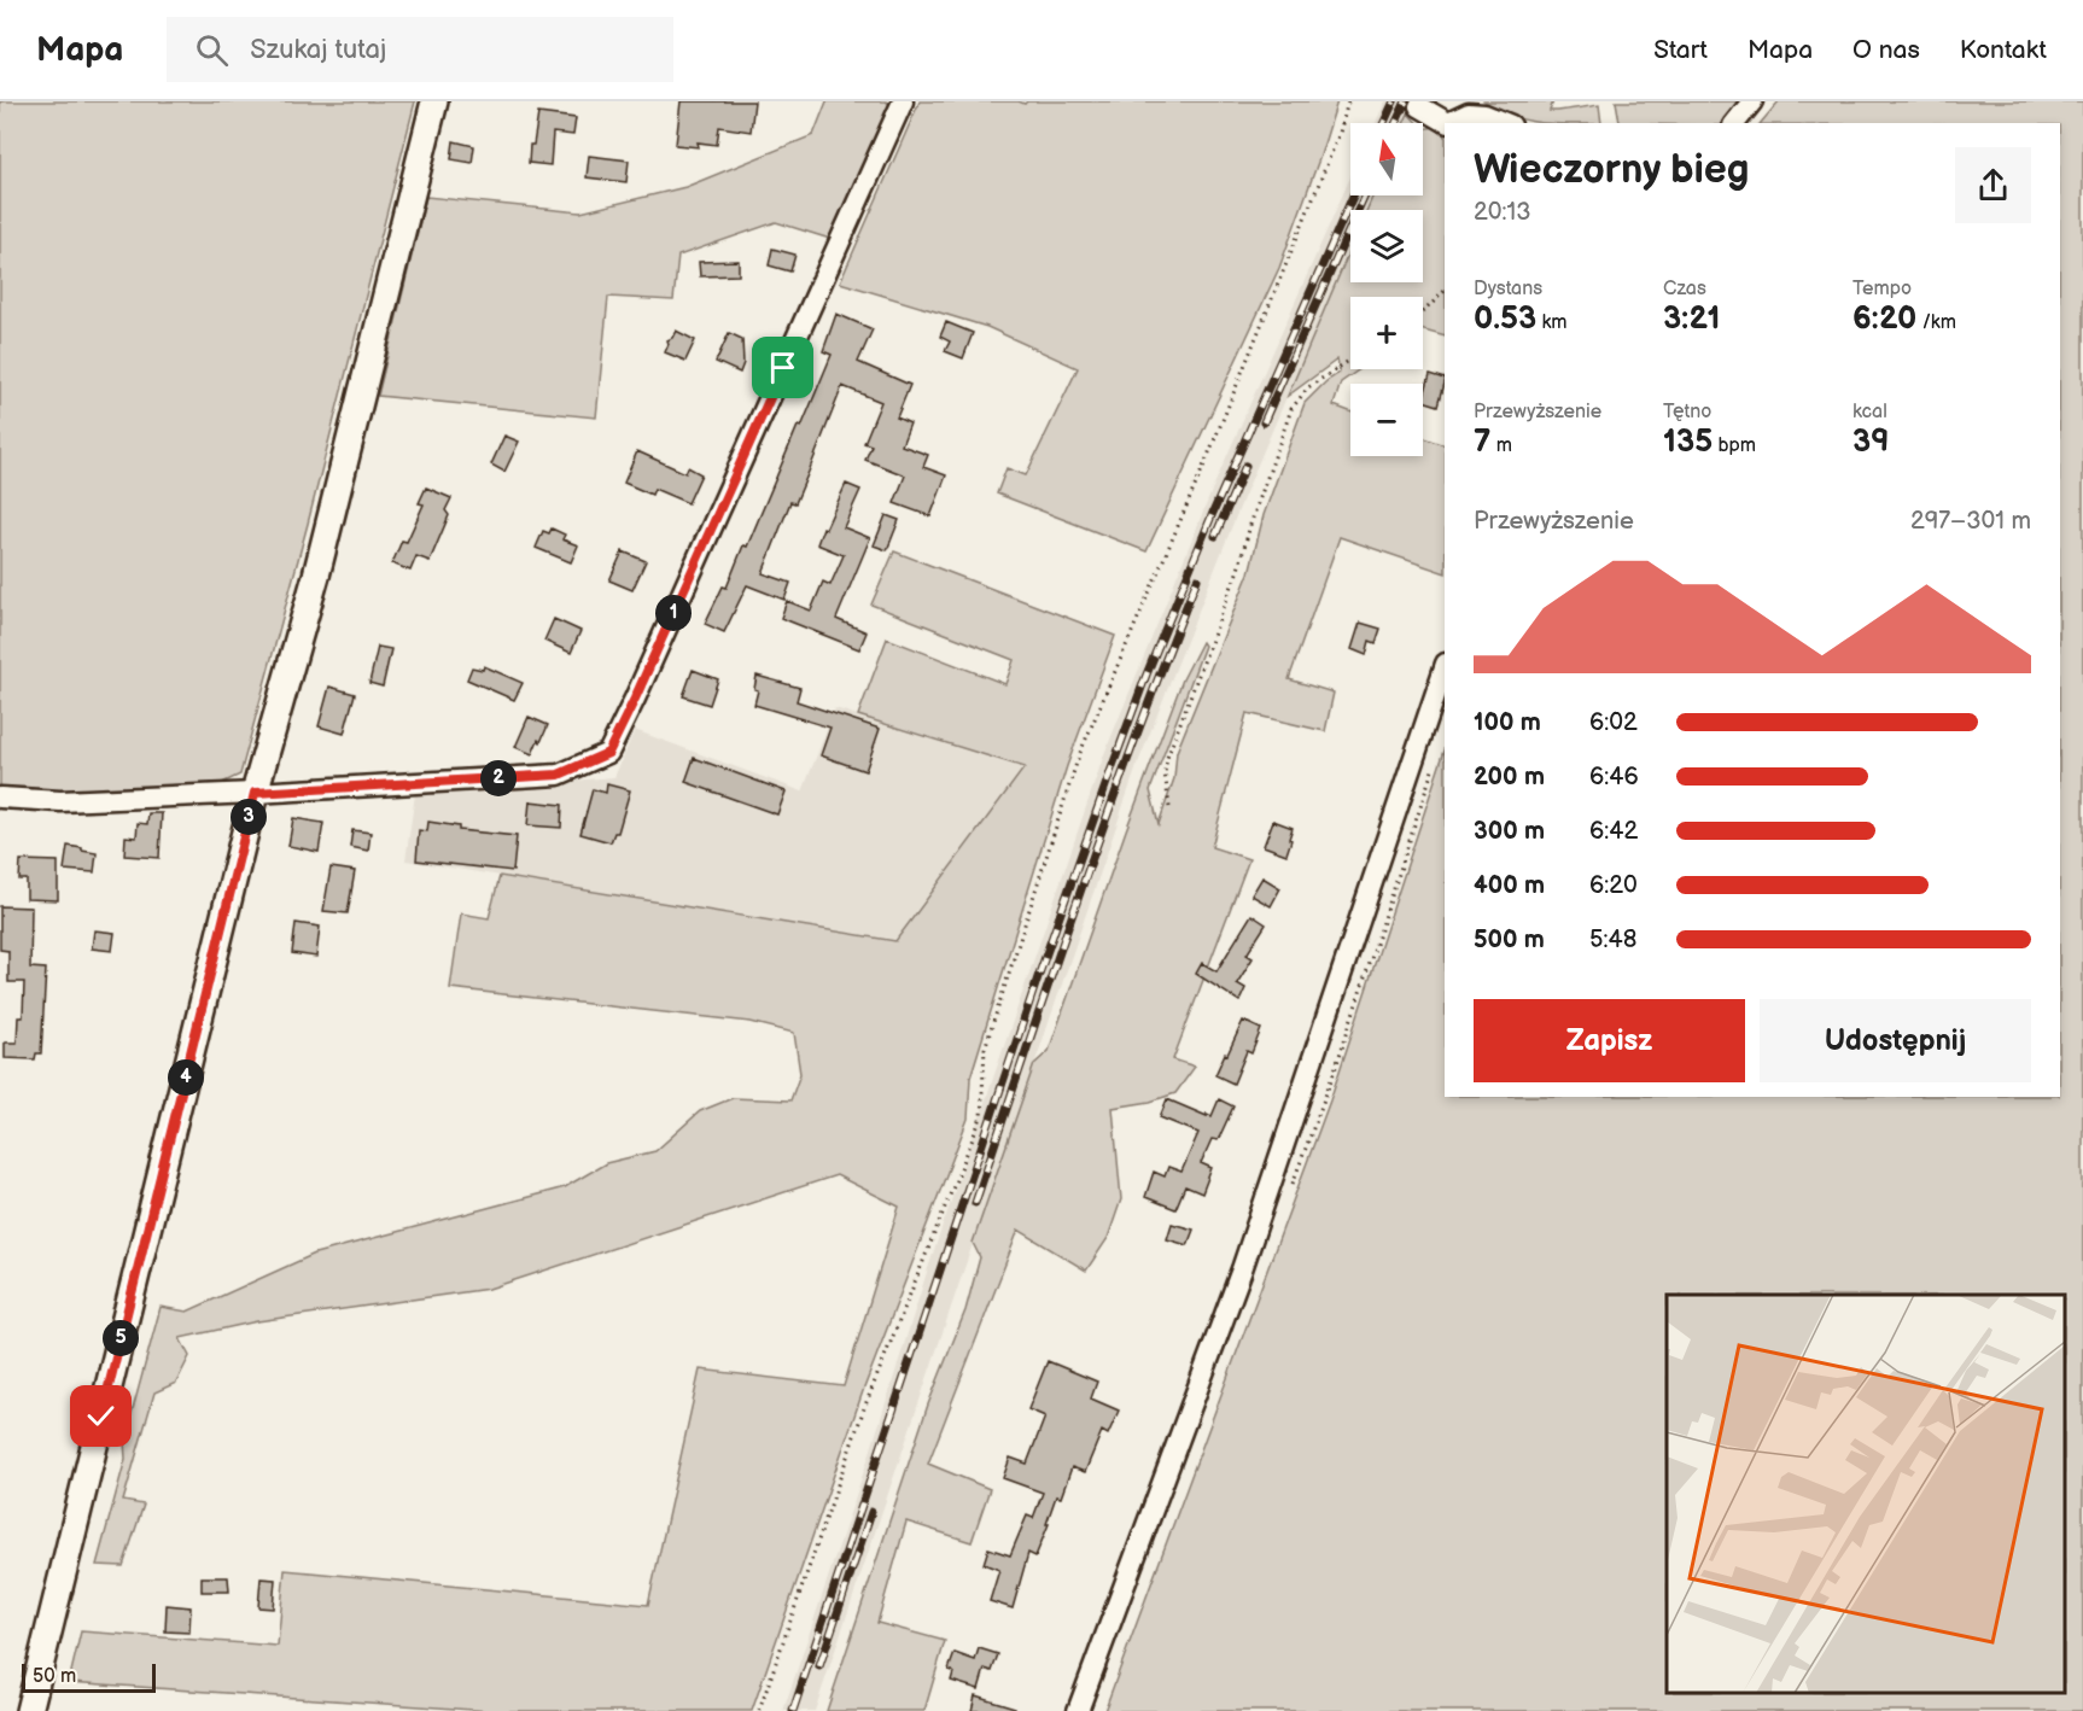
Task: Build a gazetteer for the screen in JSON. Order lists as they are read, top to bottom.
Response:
{
  "scale_bar": "50 m",
  "north": "top",
  "page": {
    "header": "Mapa",
    "search": "Szukaj tutaj",
    "nav": [
      "Start",
      "Mapa",
      "O nas",
      "Kontakt"
    ],
    "map_buttons": ["+", "−"],
    "heading": ["Wieczorny bieg", "20:13"],
    "stats": [
      ["Dystans", "0.53 km"],
      ["Czas", "3:21"],
      ["Tempo", "6:20 /km"],
      ["Przewyższenie", "7 m"],
      ["Tętno", "135 bpm"],
      ["kcal", "39"]
    ],
    "chart": ["Przewyższenie", "297–301 m"],
    "pins": [
      "1",
      "2",
      "3",
      "4",
      "5"
    ],
    "list": [
      {
        "name": "100 m",
        "note": "6:02"
      },
      {
        "name": "200 m",
        "note": "6:46"
      },
      {
        "name": "300 m",
        "note": "6:42"
      },
      {
        "name": "400 m",
        "note": "6:20"
      },
      {
        "name": "500 m",
        "note": "5:48"
      }
    ],
    "buttons": ["Zapisz", "Udostępnij"],
    "scale": "50 m"
  }
}
